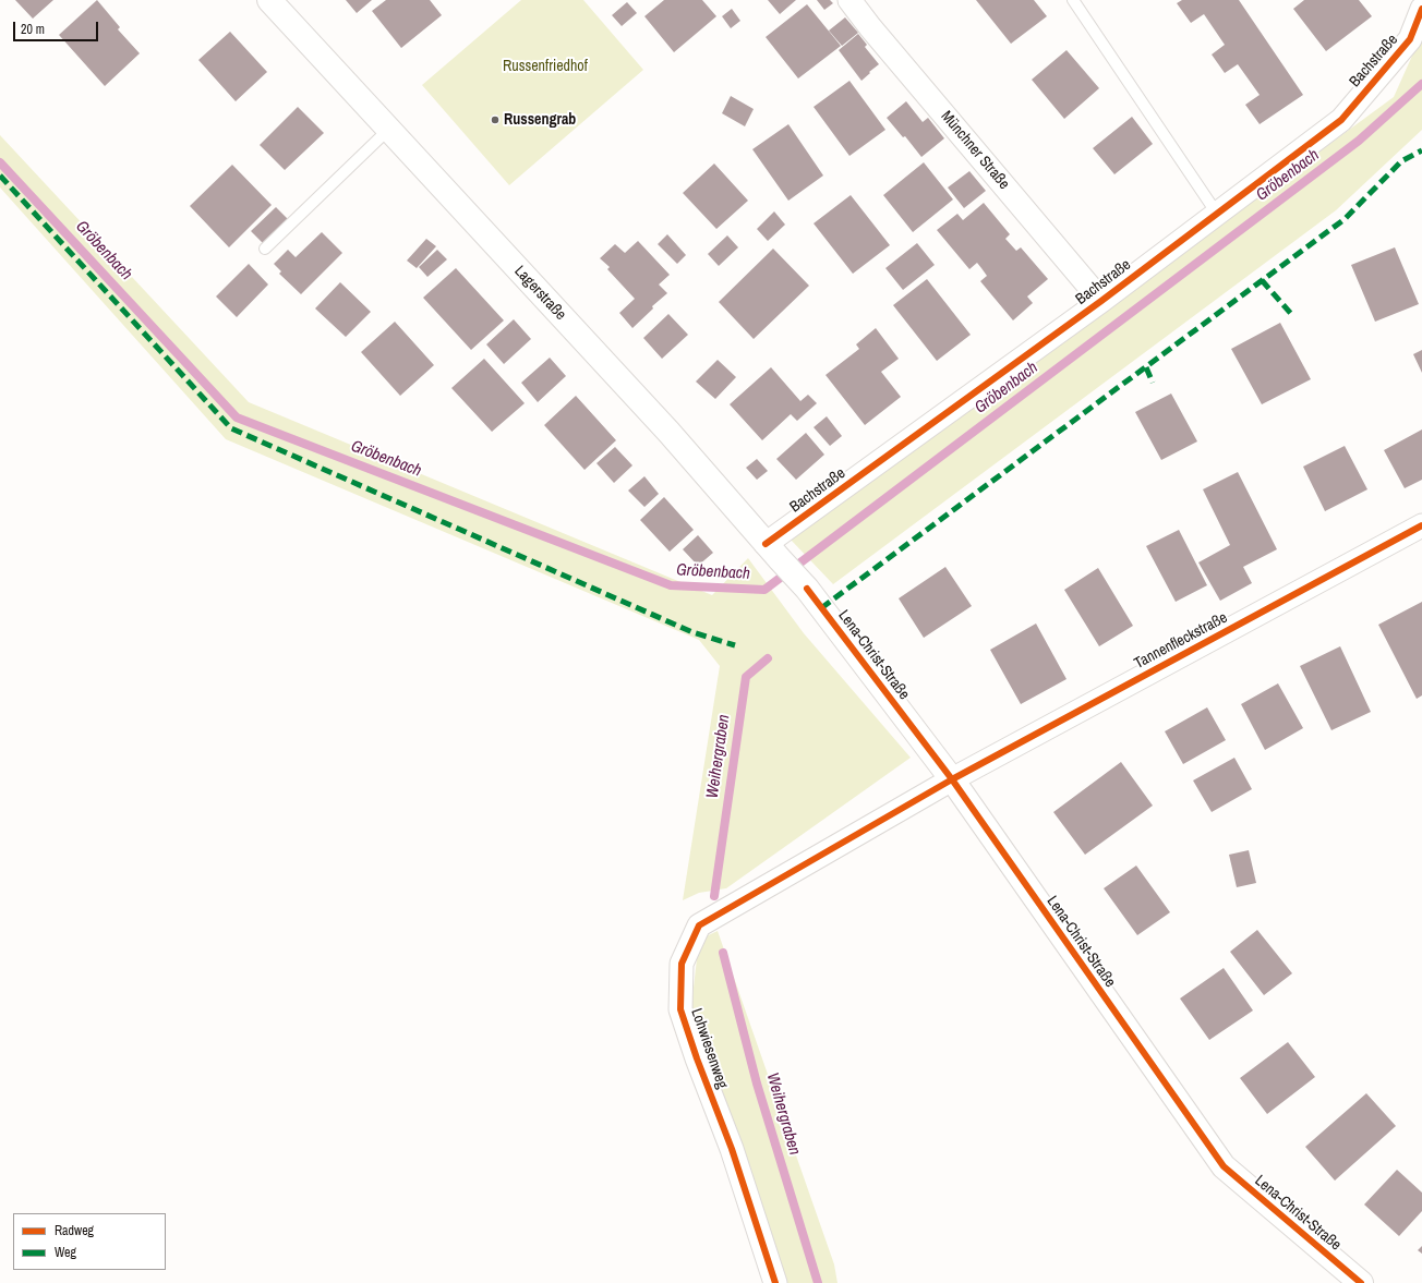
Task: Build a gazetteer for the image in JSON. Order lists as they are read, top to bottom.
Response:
{
  "streets": {
    "street": [
      "Bachstraße",
      "Münchner Straße",
      "Lagerstraße",
      "Tannenfleckstraße",
      "Lena-Christ-Straße",
      "Lohwiesenweg"
    ]
  },
  "crossings": [
    ["Bachstraße", "Münchner Straße"],
    ["Bachstraße", "Lagerstraße"],
    ["Lagerstraße", "Lena-Christ-Straße"],
    ["Tannenfleckstraße", "Lena-Christ-Straße"],
    ["Tannenfleckstraße", "Lohwiesenweg"],
    ["Lena-Christ-Straße", "Lohwiesenweg"]
  ],
  "water": ["Gröbenbach", "Weihergraben"],
  "parks": ["Russenfriedhof"],
  "places": ["Russengrab"],
  "legend": ["Radweg", "Weg"],
  "scale_bar": "20 m"
}
